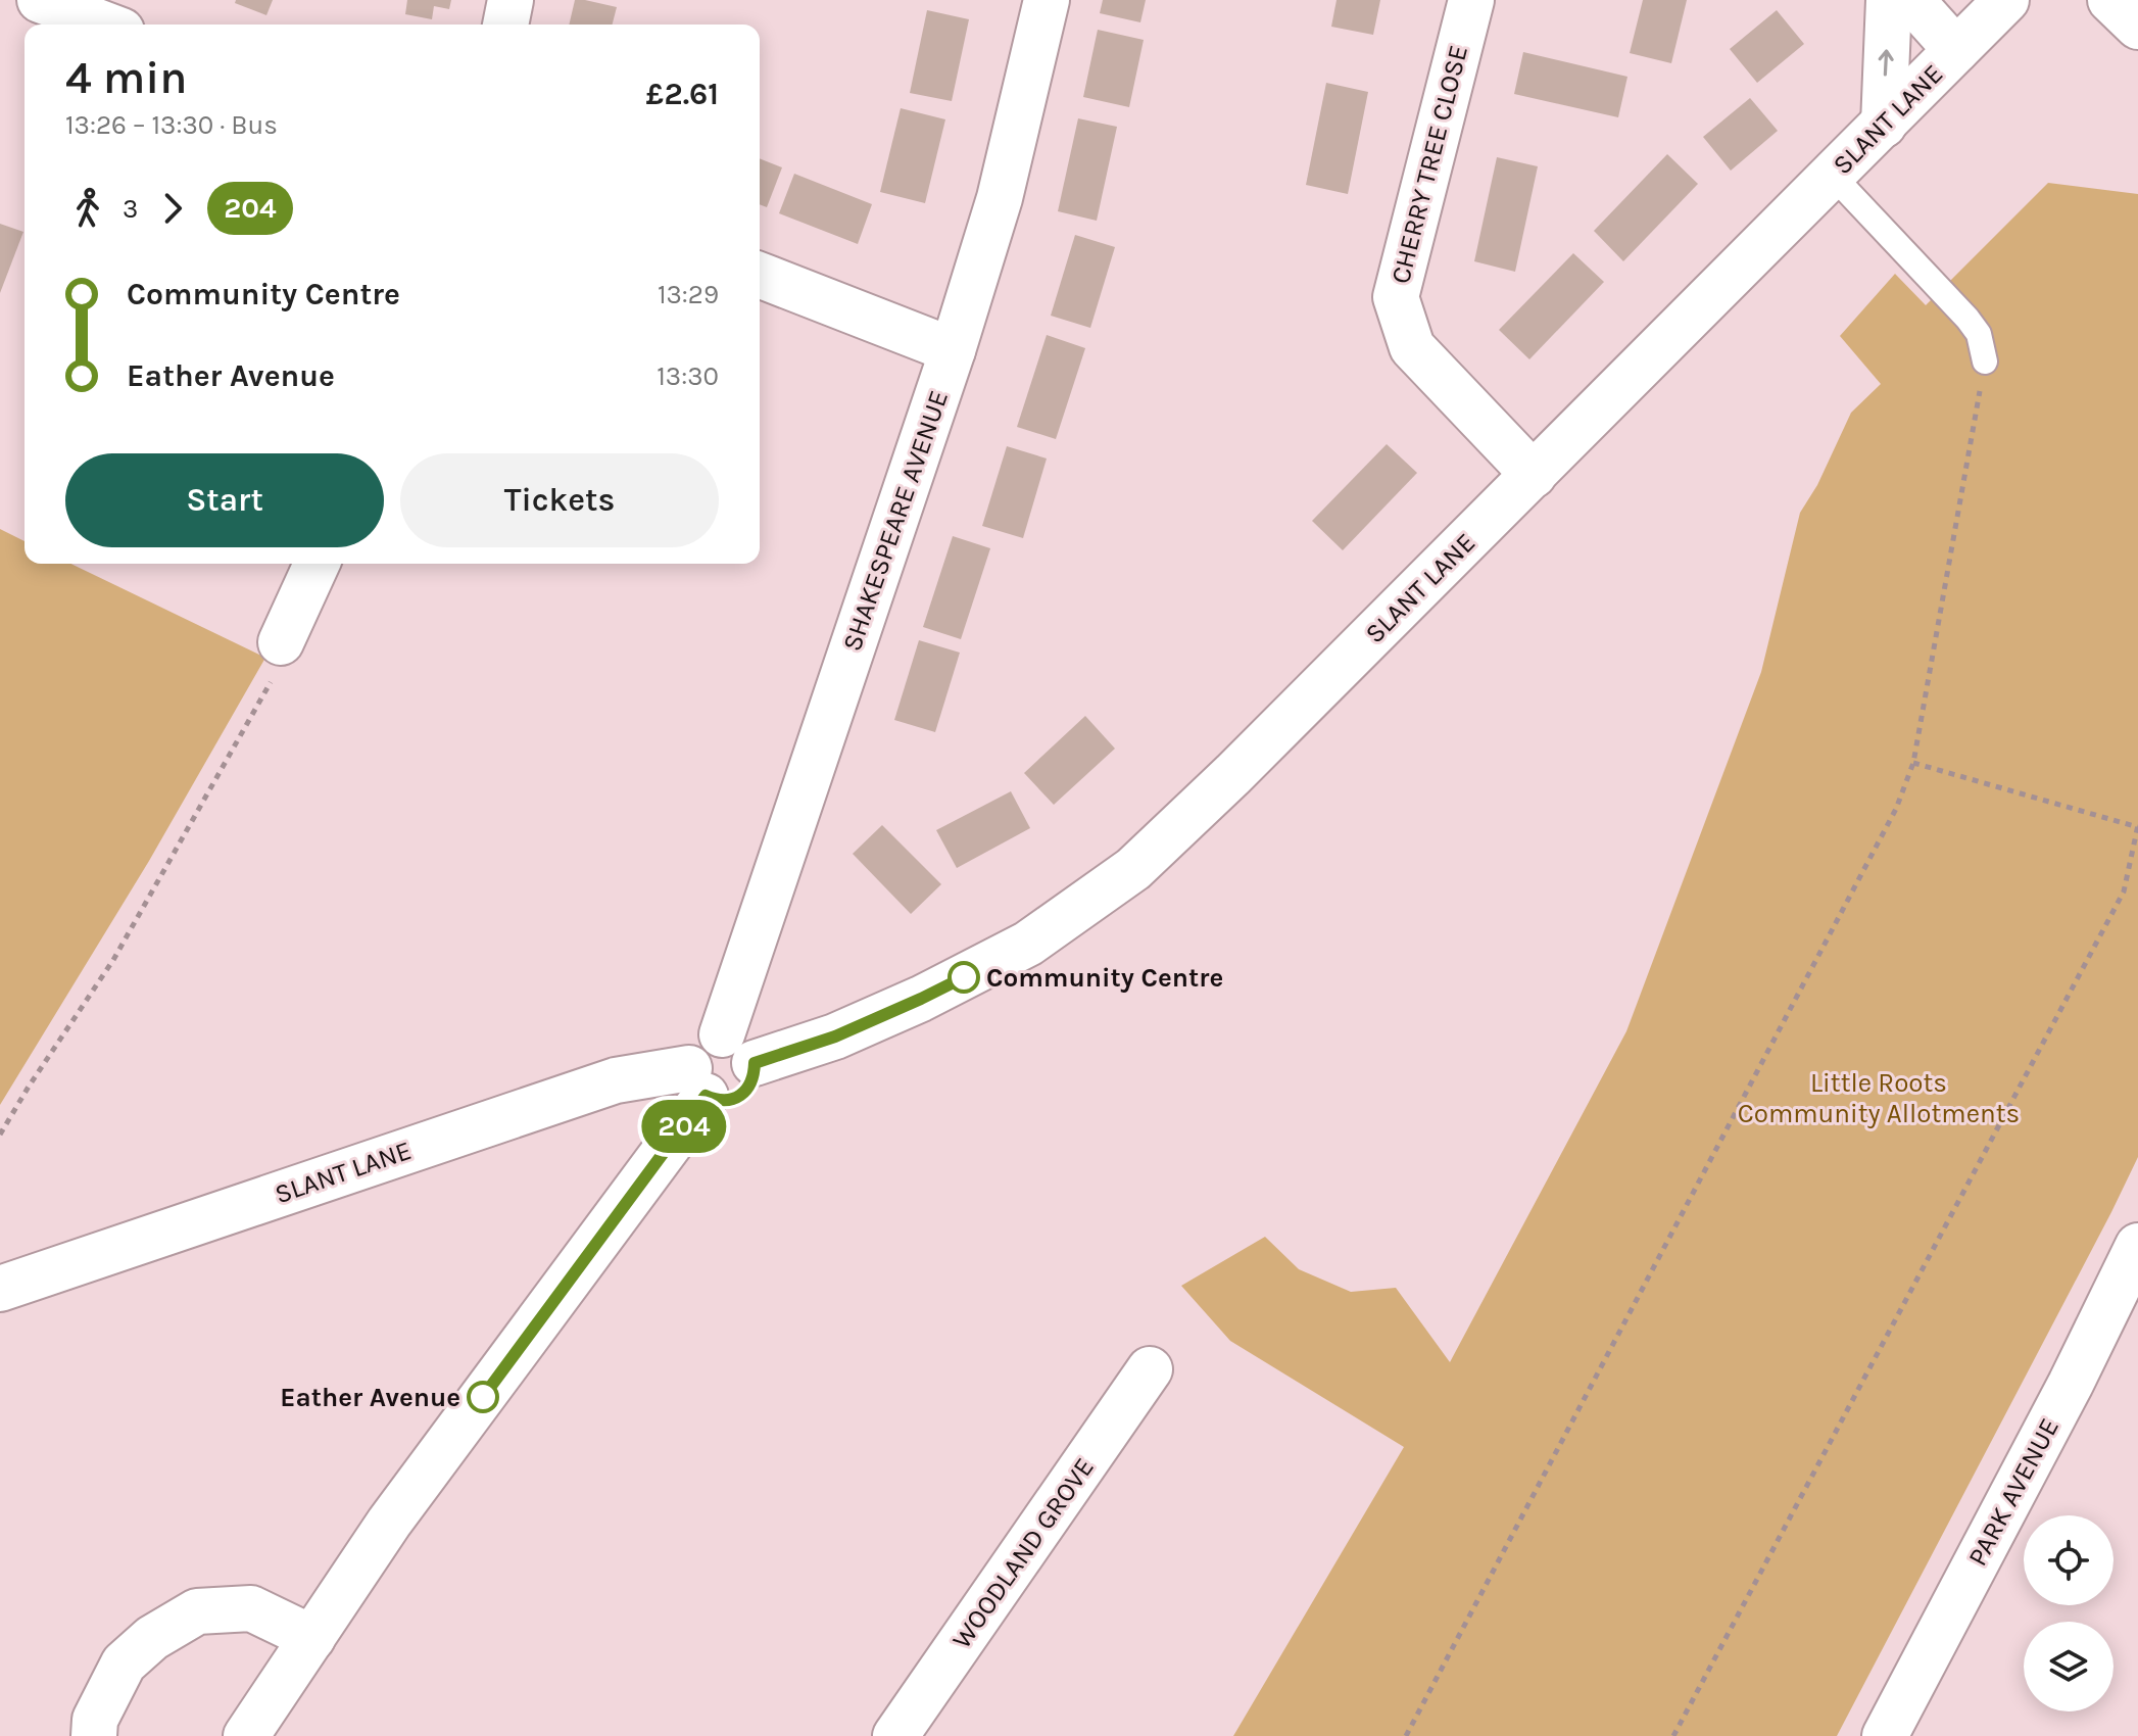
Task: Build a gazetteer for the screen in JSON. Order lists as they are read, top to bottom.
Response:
{
  "streets": {
    "street": [
      "SLANT LANE",
      "CHERRY TREE CLOSE",
      "SHAKESPEARE AVENUE",
      "PARK AVENUE",
      "WOODLAND GROVE"
    ]
  },
  "crossings": [
    ["SLANT LANE", "CHERRY TREE CLOSE"],
    ["SLANT LANE", "SHAKESPEARE AVENUE"]
  ],
  "parks": ["Little Roots Community Allotments"],
  "places": ["Community Centre", "Eather Avenue"],
  "lines": ["bus line 204"],
  "page": {
    "on_map": "204",
    "heading": ["4 min", "13:26 – 13:30 · Bus", "£2.61"],
    "legs": ["3", "204"],
    "list": [
      {
        "name": "Community Centre",
        "value": "13:29"
      },
      {
        "name": "Eather Avenue",
        "value": "13:30"
      }
    ],
    "buttons": ["Start", "Tickets"]
  }
}
